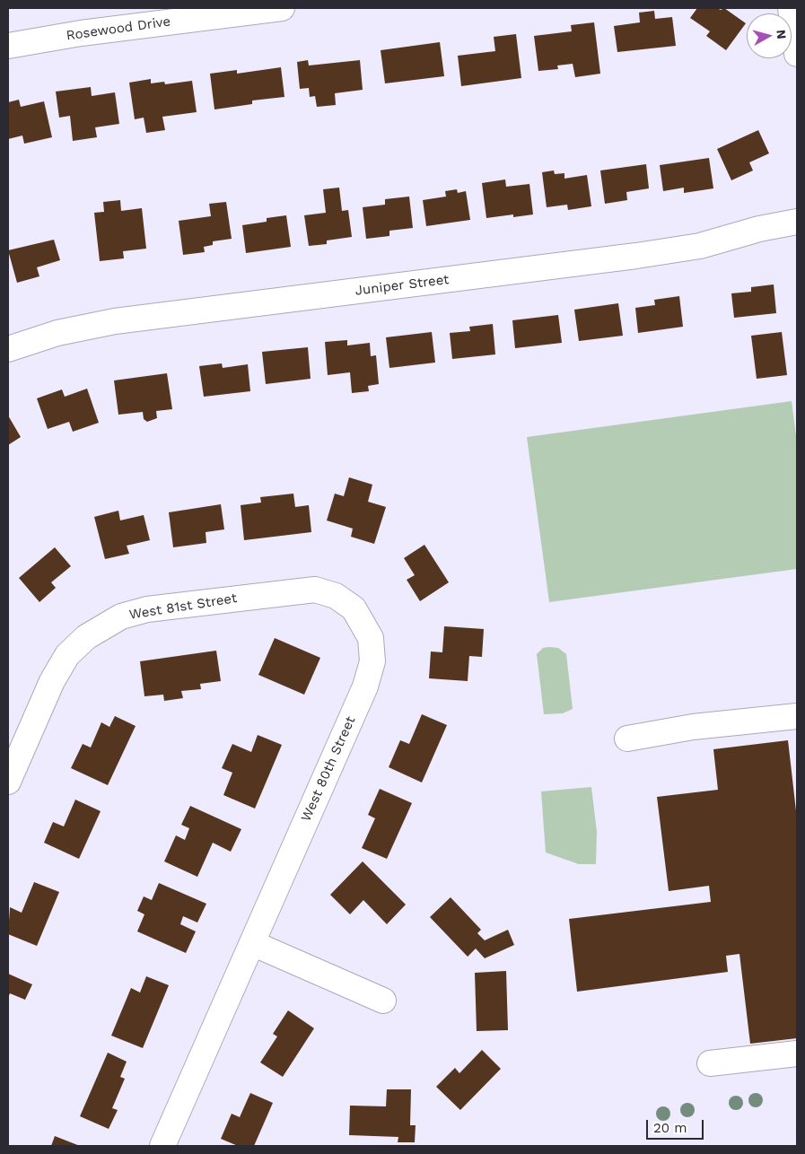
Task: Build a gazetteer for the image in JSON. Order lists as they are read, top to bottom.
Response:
{
  "streets": {
    "street": [
      "Rosewood Drive",
      "Juniper Street",
      "West 81st Street",
      "West 80th Street"
    ]
  },
  "crossings": [
    ["West 81st Street", "West 80th Street"]
  ],
  "scale_bar": "20 m",
  "north": "right"
}
